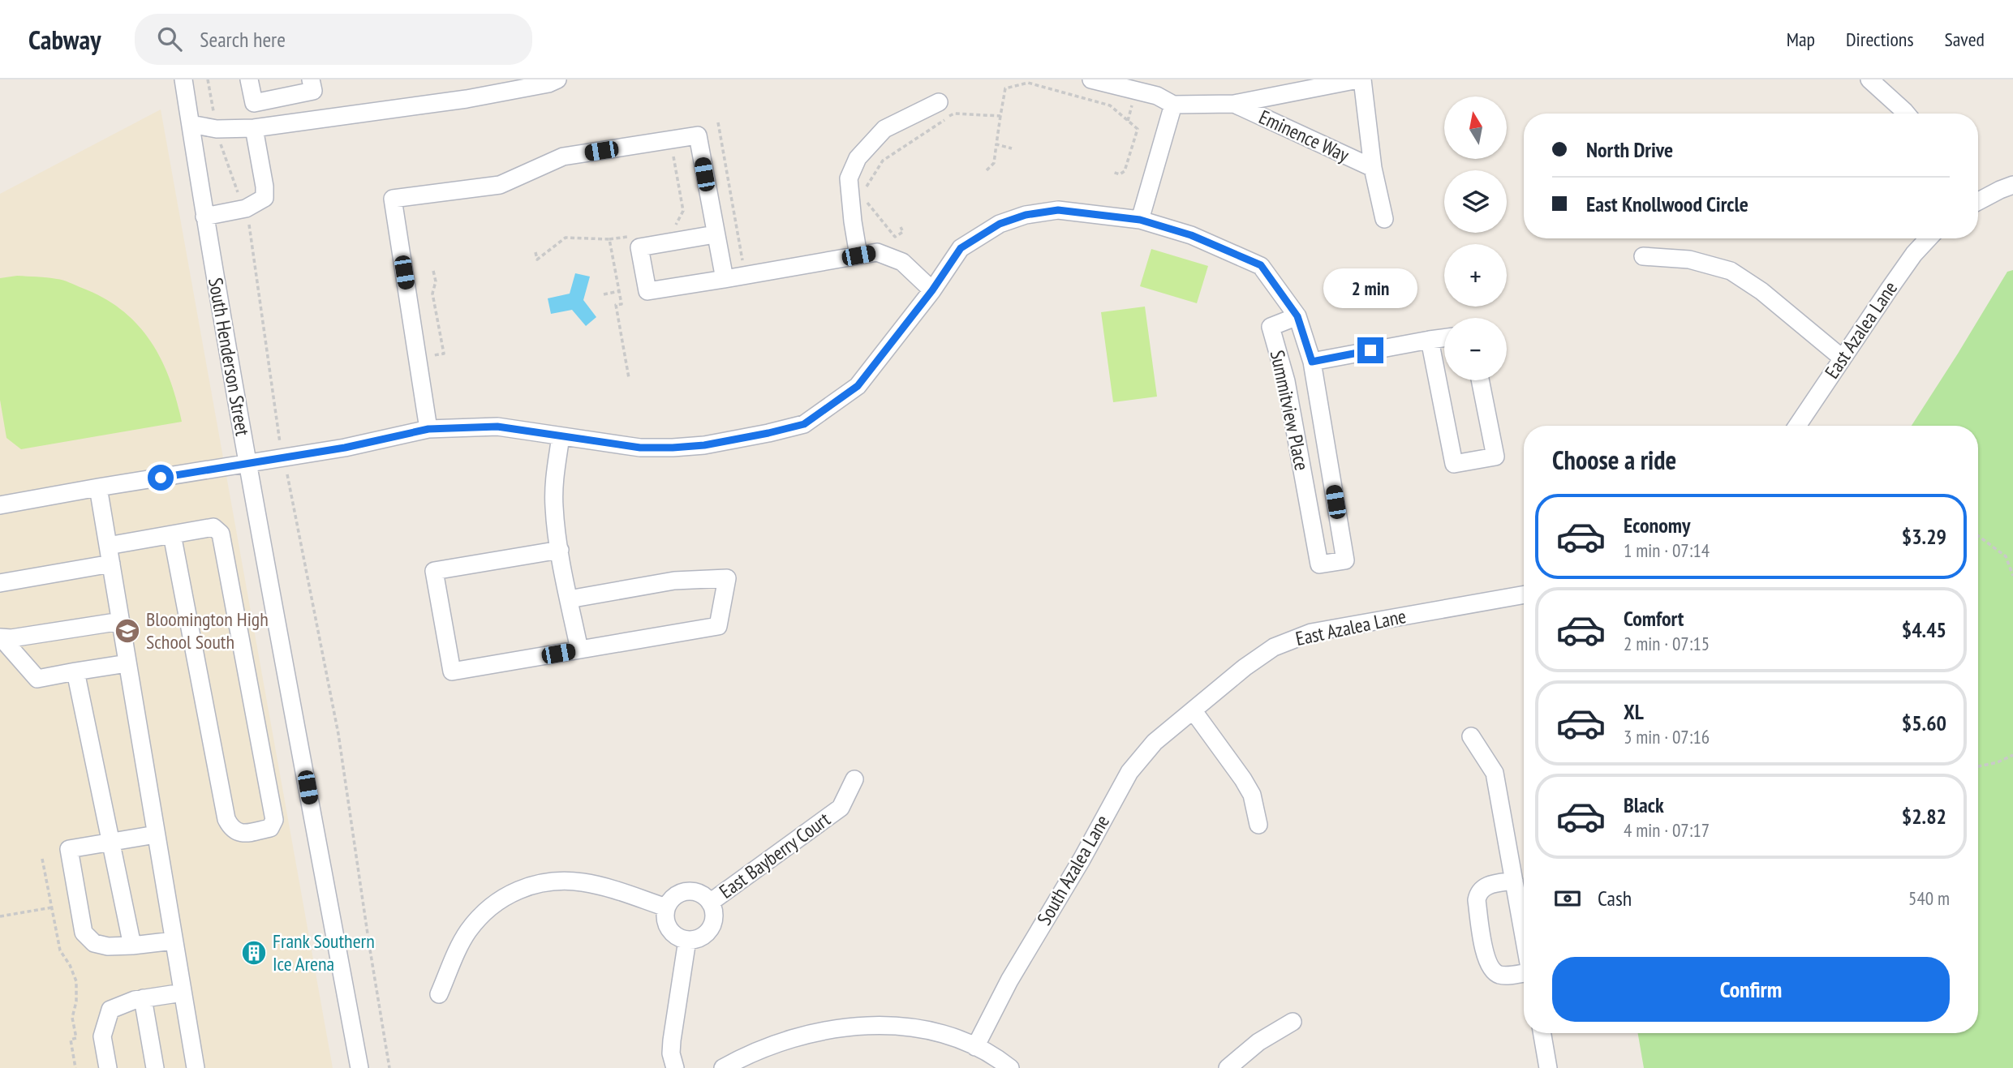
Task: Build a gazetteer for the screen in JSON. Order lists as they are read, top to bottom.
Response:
{
  "streets": {
    "street": [
      "Eminence Way",
      "East Azalea Lane",
      "South Henderson Street",
      "Summitview Place",
      "East Bayberry Court",
      "South Azalea Lane"
    ]
  },
  "crossings": [
    ["East Azalea Lane", "South Azalea Lane"]
  ],
  "places": {
    "school or university": ["Bloomington High School South"],
    "building": ["Frank Southern Ice Arena"]
  },
  "north": "top",
  "page": {
    "header": "Cabway",
    "search": "Search here",
    "nav": ["Map", "Directions", "Saved"],
    "map_buttons": ["+", "−"],
    "banner": ["North Drive", "East Knollwood Circle"],
    "bubble": "2 min",
    "heading": "Choose a ride",
    "list": [
      {
        "name": "Economy",
        "note": "1 min · 07:14",
        "value": "$3.29"
      },
      {
        "name": "Comfort",
        "note": "2 min · 07:15",
        "value": "$4.45"
      },
      {
        "name": "XL",
        "note": "3 min · 07:16",
        "value": "$5.60"
      },
      {
        "name": "Black",
        "note": "4 min · 07:17",
        "value": "$2.82"
      }
    ],
    "pay": ["Cash", "540 m"],
    "buttons": "Confirm"
  }
}
